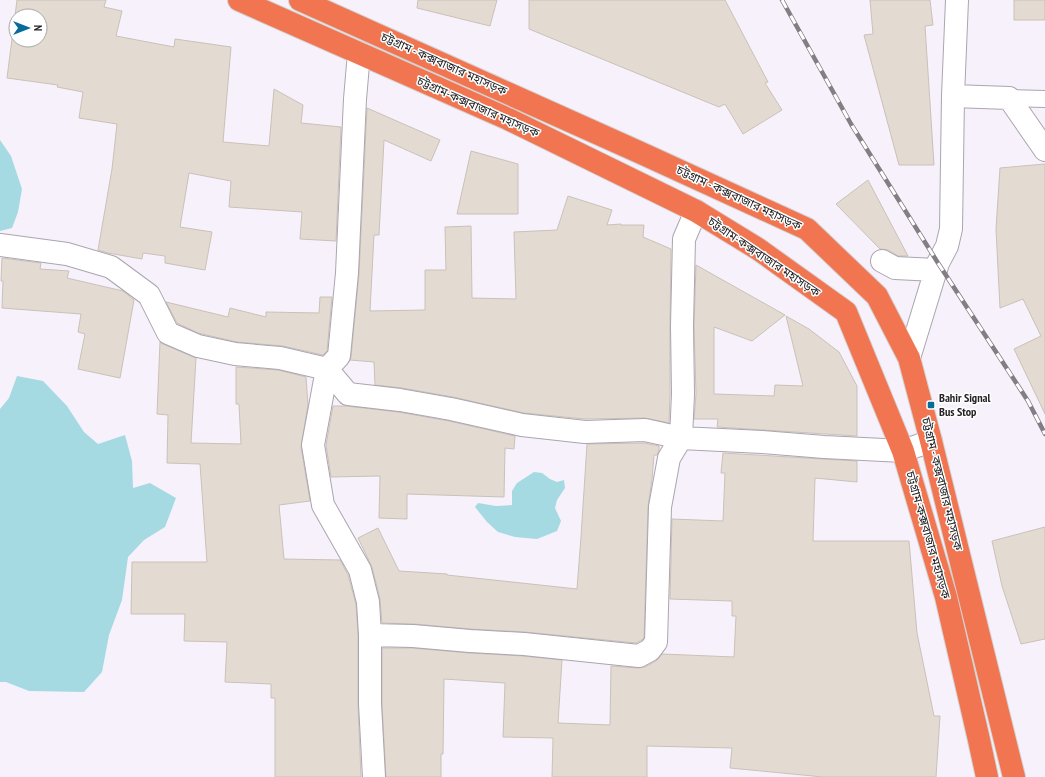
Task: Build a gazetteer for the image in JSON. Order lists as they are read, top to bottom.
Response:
{
  "streets": {
    "highway": ["চট্টগ্রাম - কক্সবাজার মহাসড়ক", "চট্টগ্রাম-কক্সবাজার মহাসড়ক"]
  },
  "places": {
    "transit": ["Bahir Signal Bus Stop"]
  },
  "north": "right"
}
